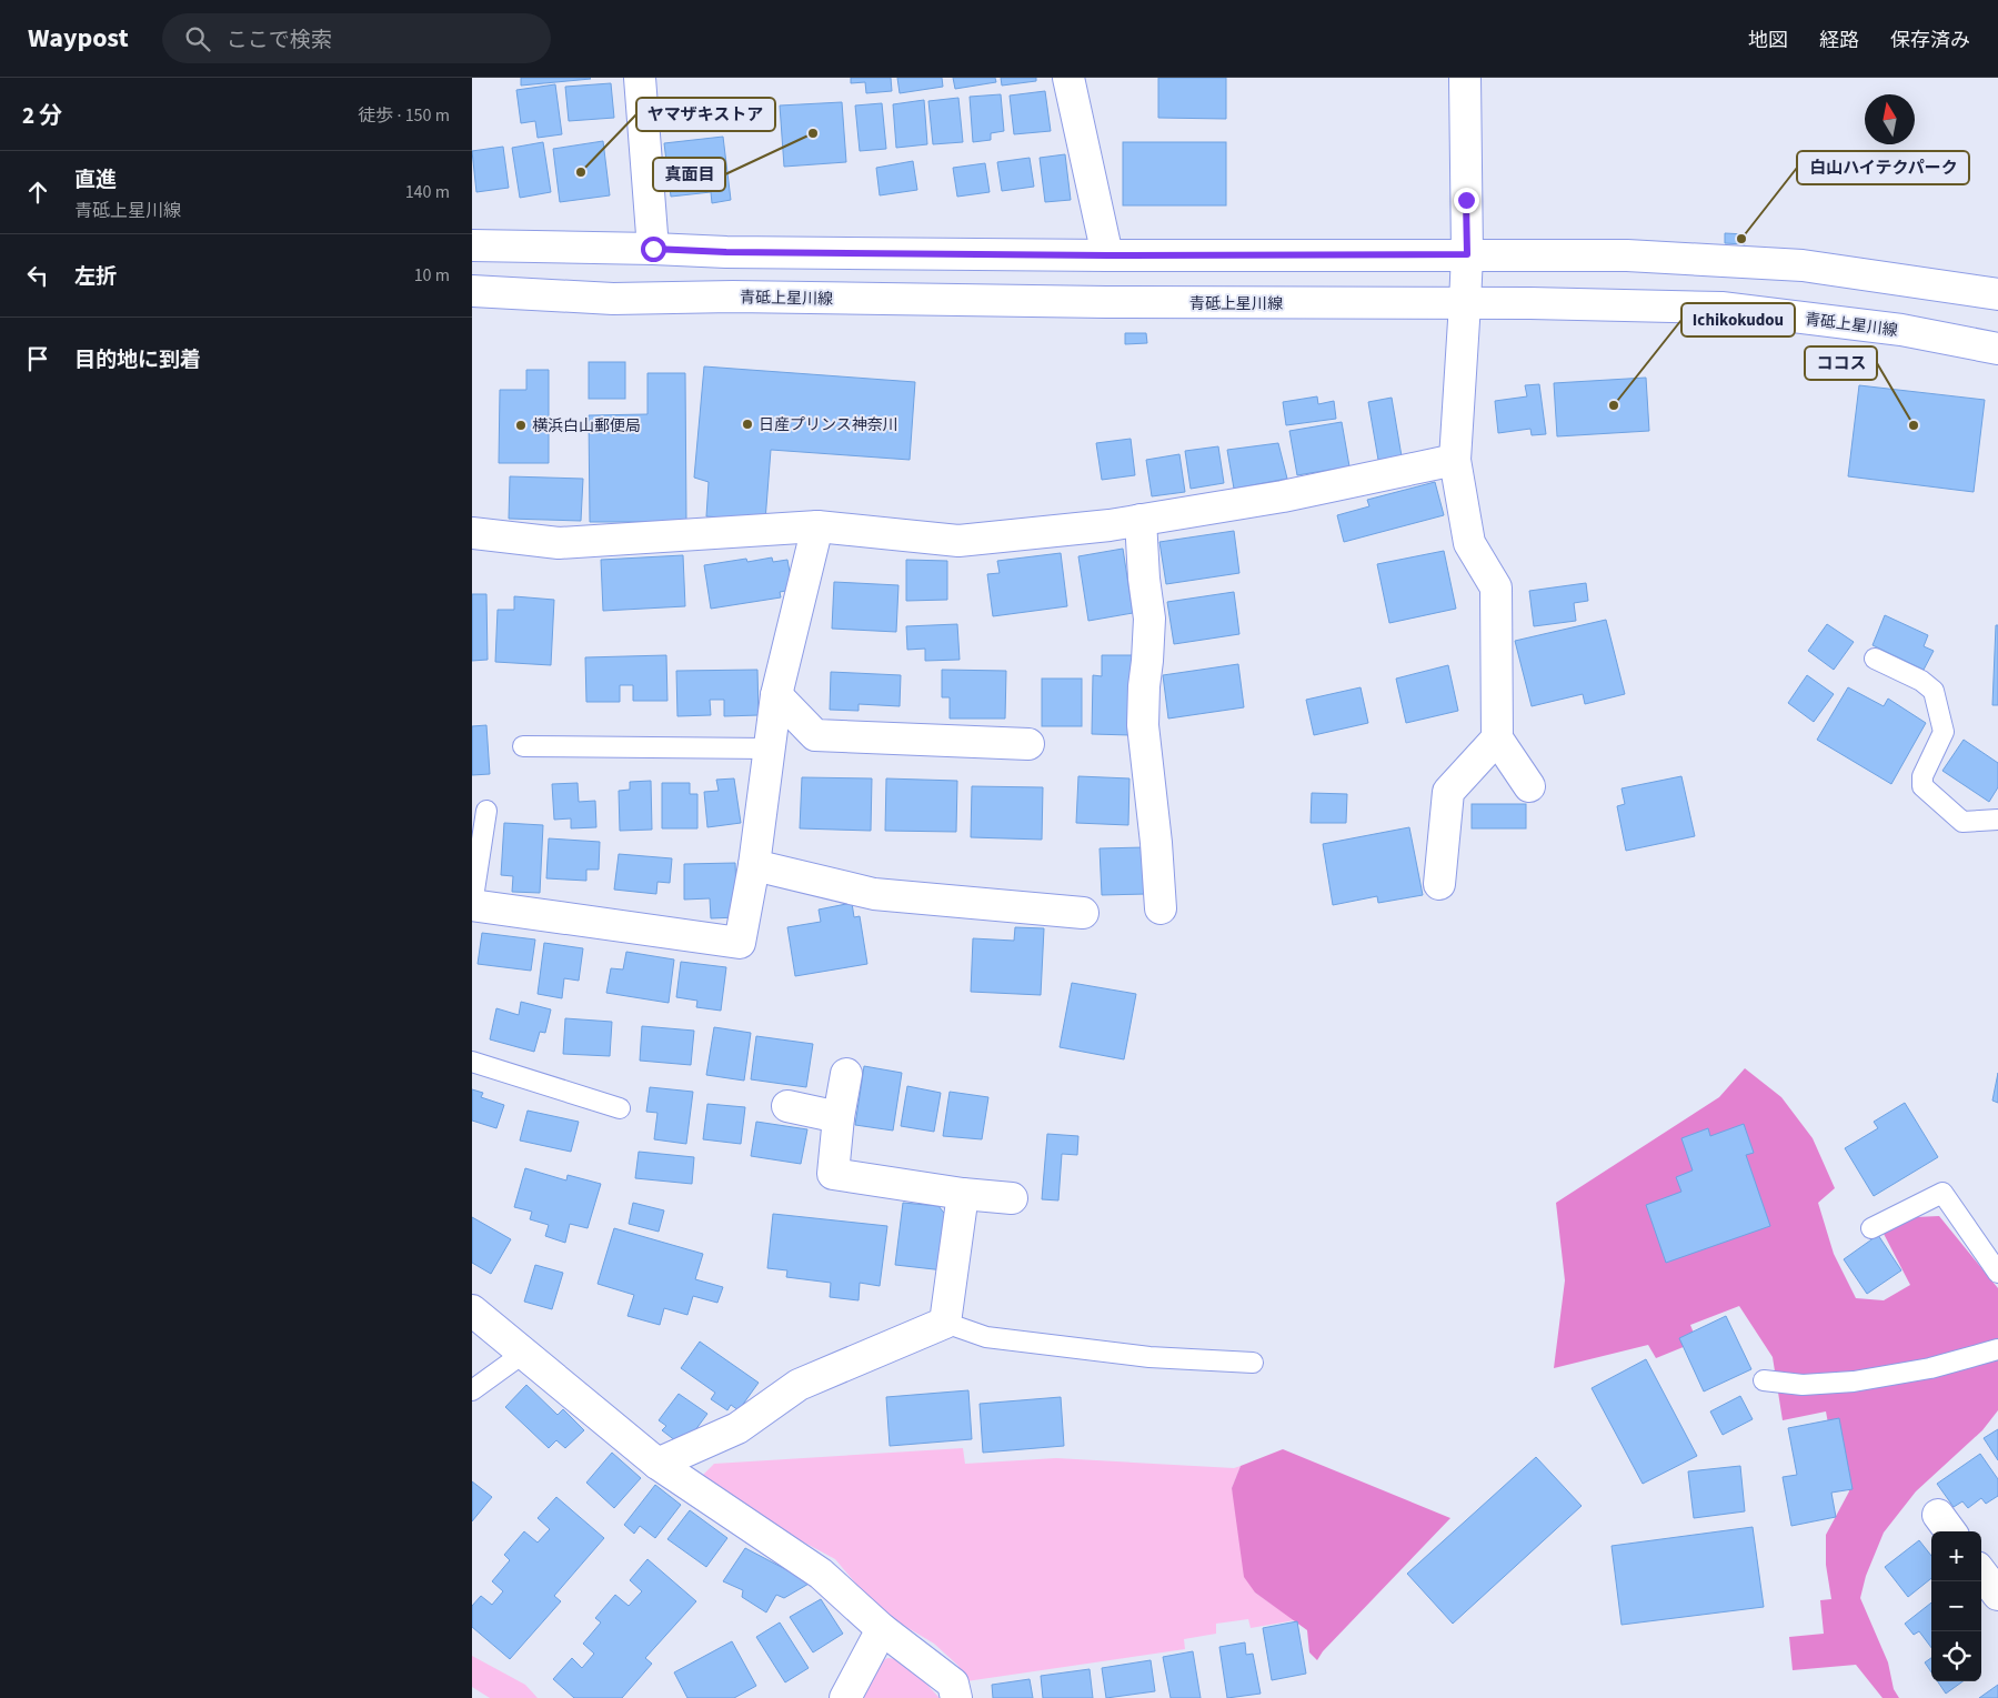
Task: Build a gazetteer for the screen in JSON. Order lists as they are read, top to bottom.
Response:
{
  "streets": {
    "street": ["青砥上星川線"]
  },
  "places": [
    "真面目",
    "ヤマザキストア",
    "白山ハイテクパーク",
    "Ichikokudou",
    "日産プリンス神奈川",
    "横浜白山郵便局",
    "ココス"
  ],
  "north": "top",
  "page": {
    "header": "Waypost",
    "search": "ここで検索",
    "nav": ["地図", "経路", "保存済み"],
    "heading": ["2 分", "徒歩 · 150 m"],
    "list": [
      ["直進", "青砥上星川線", "140 m"],
      ["左折", "10 m"],
      "目的地に到着"
    ],
    "map_buttons": ["+", "−"]
  }
}
